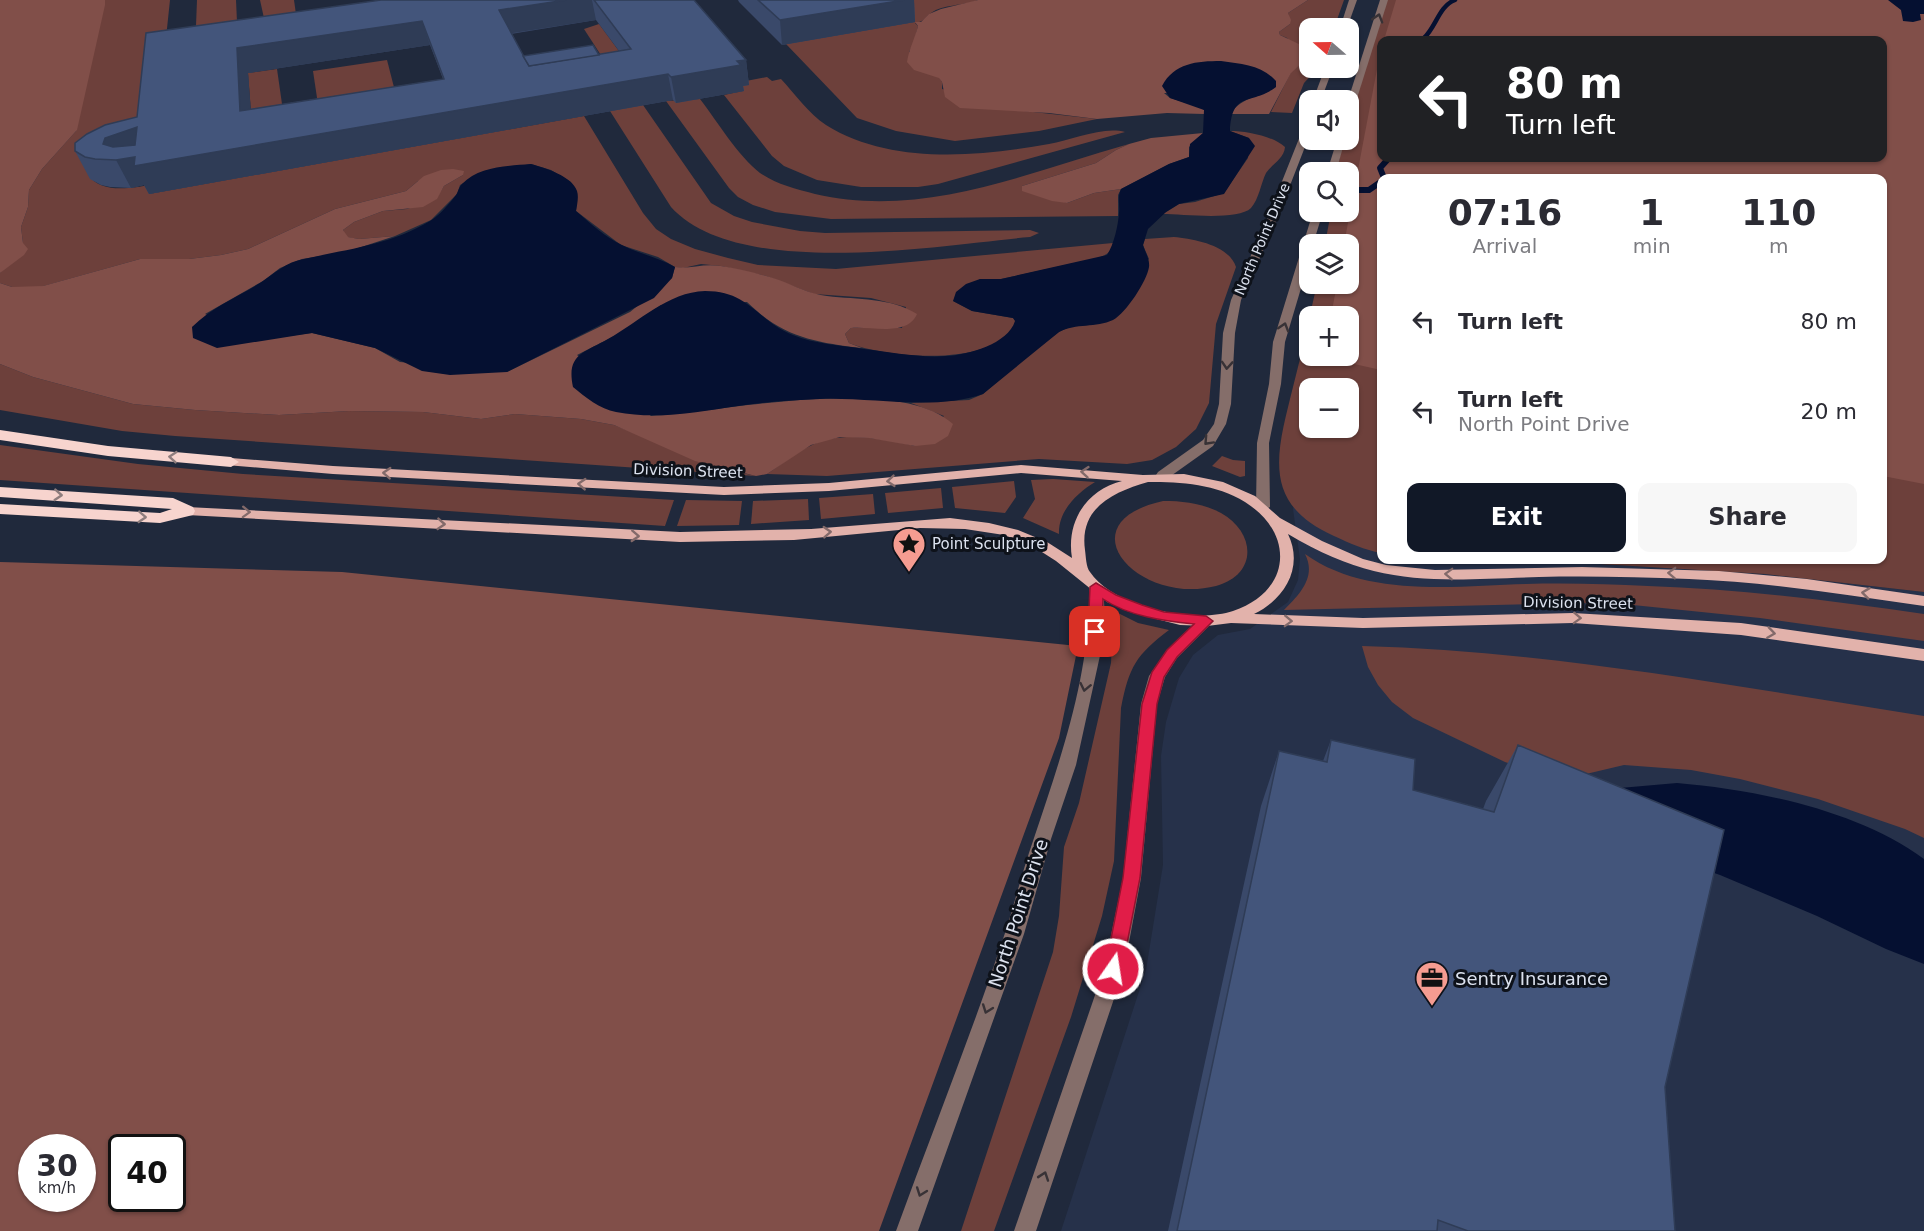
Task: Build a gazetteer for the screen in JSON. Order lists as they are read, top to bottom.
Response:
{
  "streets": {
    "main road": ["Division Street"],
    "street": ["North Point Drive"]
  },
  "crossings": [
    ["North Point Drive", "Division Street"]
  ],
  "places": {
    "place": ["Point Sculpture"],
    "office": ["Sentry Insurance"]
  },
  "north": "left",
  "page": {
    "map_buttons": ["+", "−"],
    "turn": ["80 m", "Turn left"],
    "eta": [
      "07:16",
      "Arrival",
      "1",
      "min",
      "110",
      "m"
    ],
    "list": [
      {
        "name": "Turn left",
        "value": "80 m"
      },
      {
        "name": "Turn left",
        "note": "North Point Drive",
        "value": "20 m"
      }
    ],
    "buttons": ["Exit", "Share"],
    "speed": "30 km/h",
    "limit": "40"
  }
}
